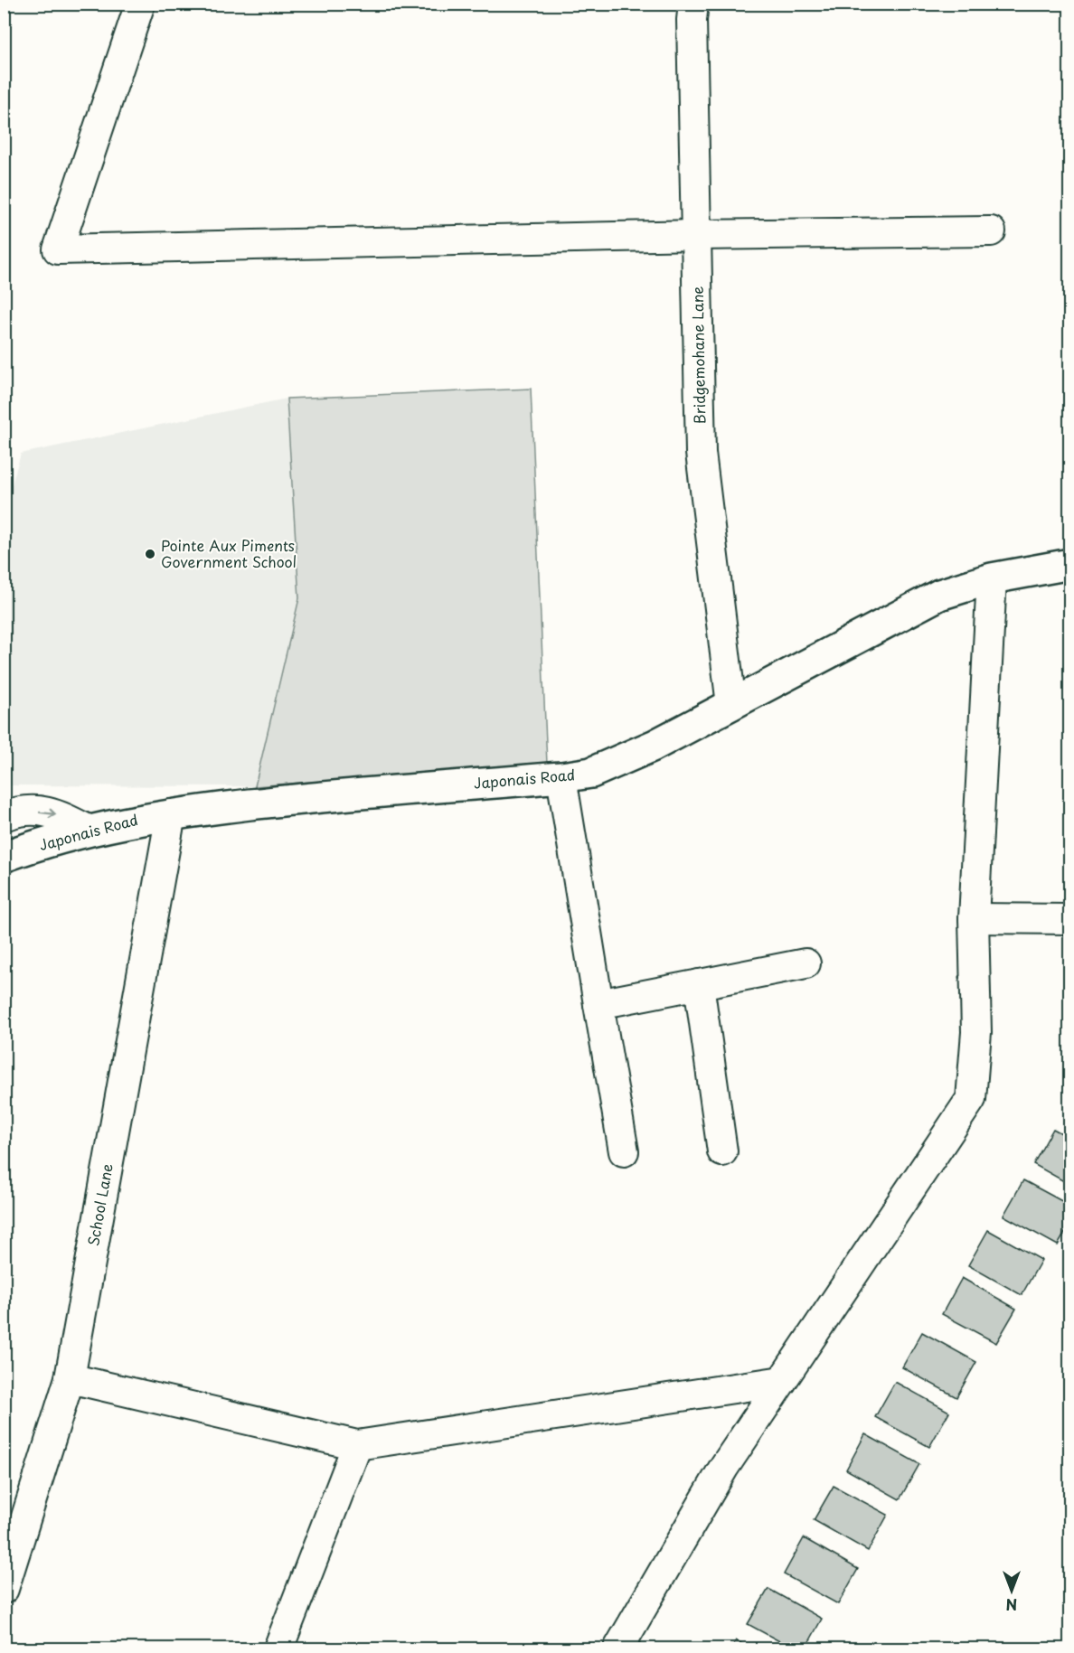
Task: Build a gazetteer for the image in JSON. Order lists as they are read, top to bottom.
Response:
{
  "streets": {
    "main road": ["Japonais Road"],
    "street": ["Bridgemohane Lane", "School Lane"]
  },
  "crossings": [
    ["Bridgemohane Lane", "Japonais Road"],
    ["Japonais Road", "School Lane"]
  ],
  "places": ["Pointe Aux Piments Government School"],
  "north": "bottom"
}
